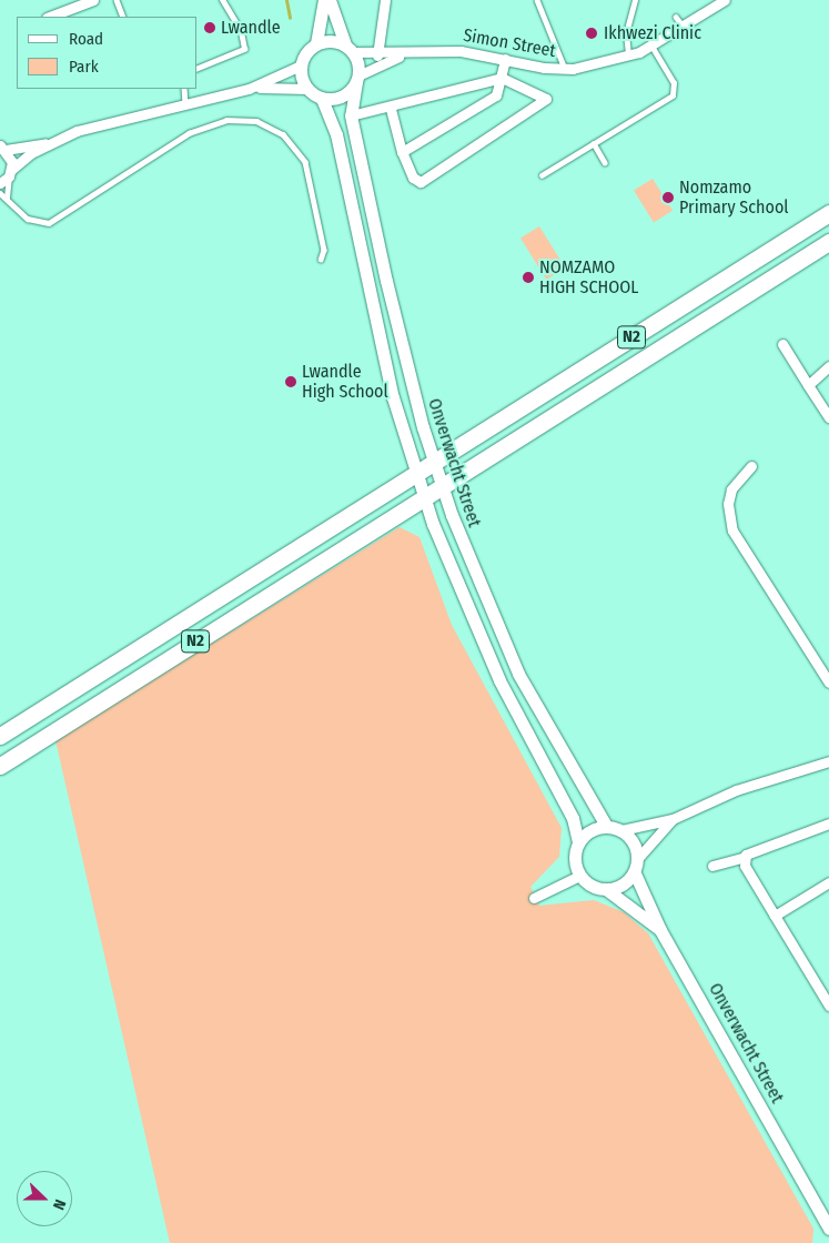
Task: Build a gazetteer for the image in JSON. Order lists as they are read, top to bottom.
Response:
{
  "streets": {
    "highway": ["N2"],
    "street": ["Simon Street", "Onverwacht Street"]
  },
  "crossings": [
    ["Simon Street", "Onverwacht Street"],
    ["N2", "Onverwacht Street"]
  ],
  "places": [
    "Lwandle",
    "Ikhwezi Clinic",
    "Nomzamo Primary School",
    "NOMZAMO HIGH SCHOOL",
    "Lwandle High School"
  ],
  "legend": ["Road", "Park"],
  "north": "right"
}
